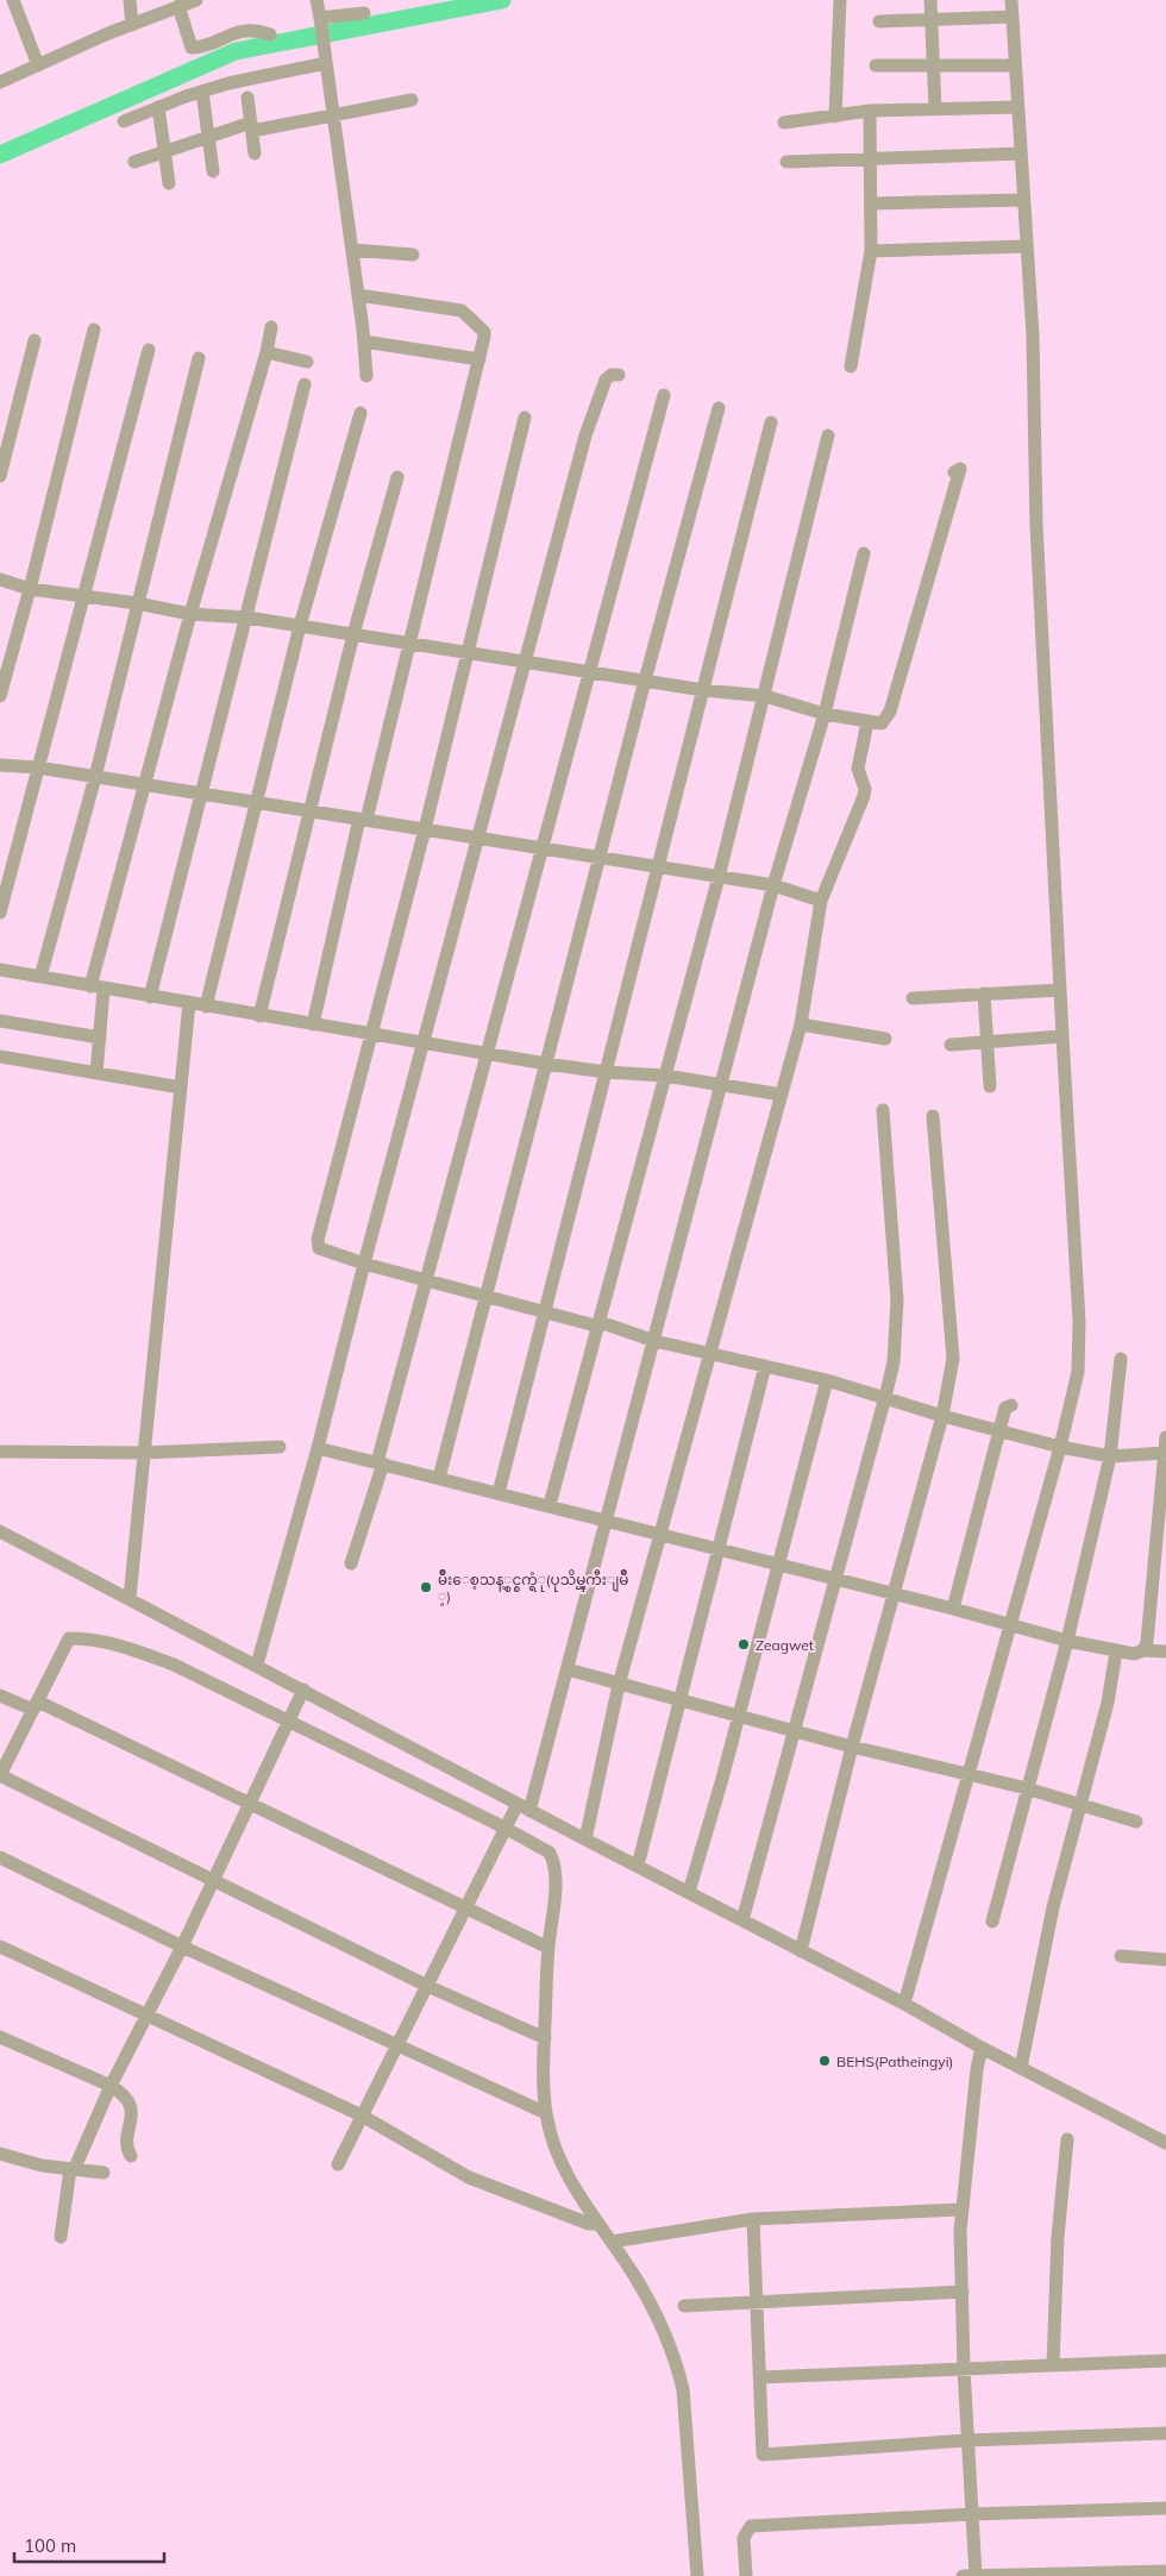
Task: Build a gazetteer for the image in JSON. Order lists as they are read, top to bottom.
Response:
{
  "places": ["မ်ိဳးေစ့သန့္စင္စက္ရံု(ပုသိမ္ၾကီးျမိဳ ့)", "Zeagwet", "BEHS(Patheingyi)"],
  "scale_bar": "100 m"
}
